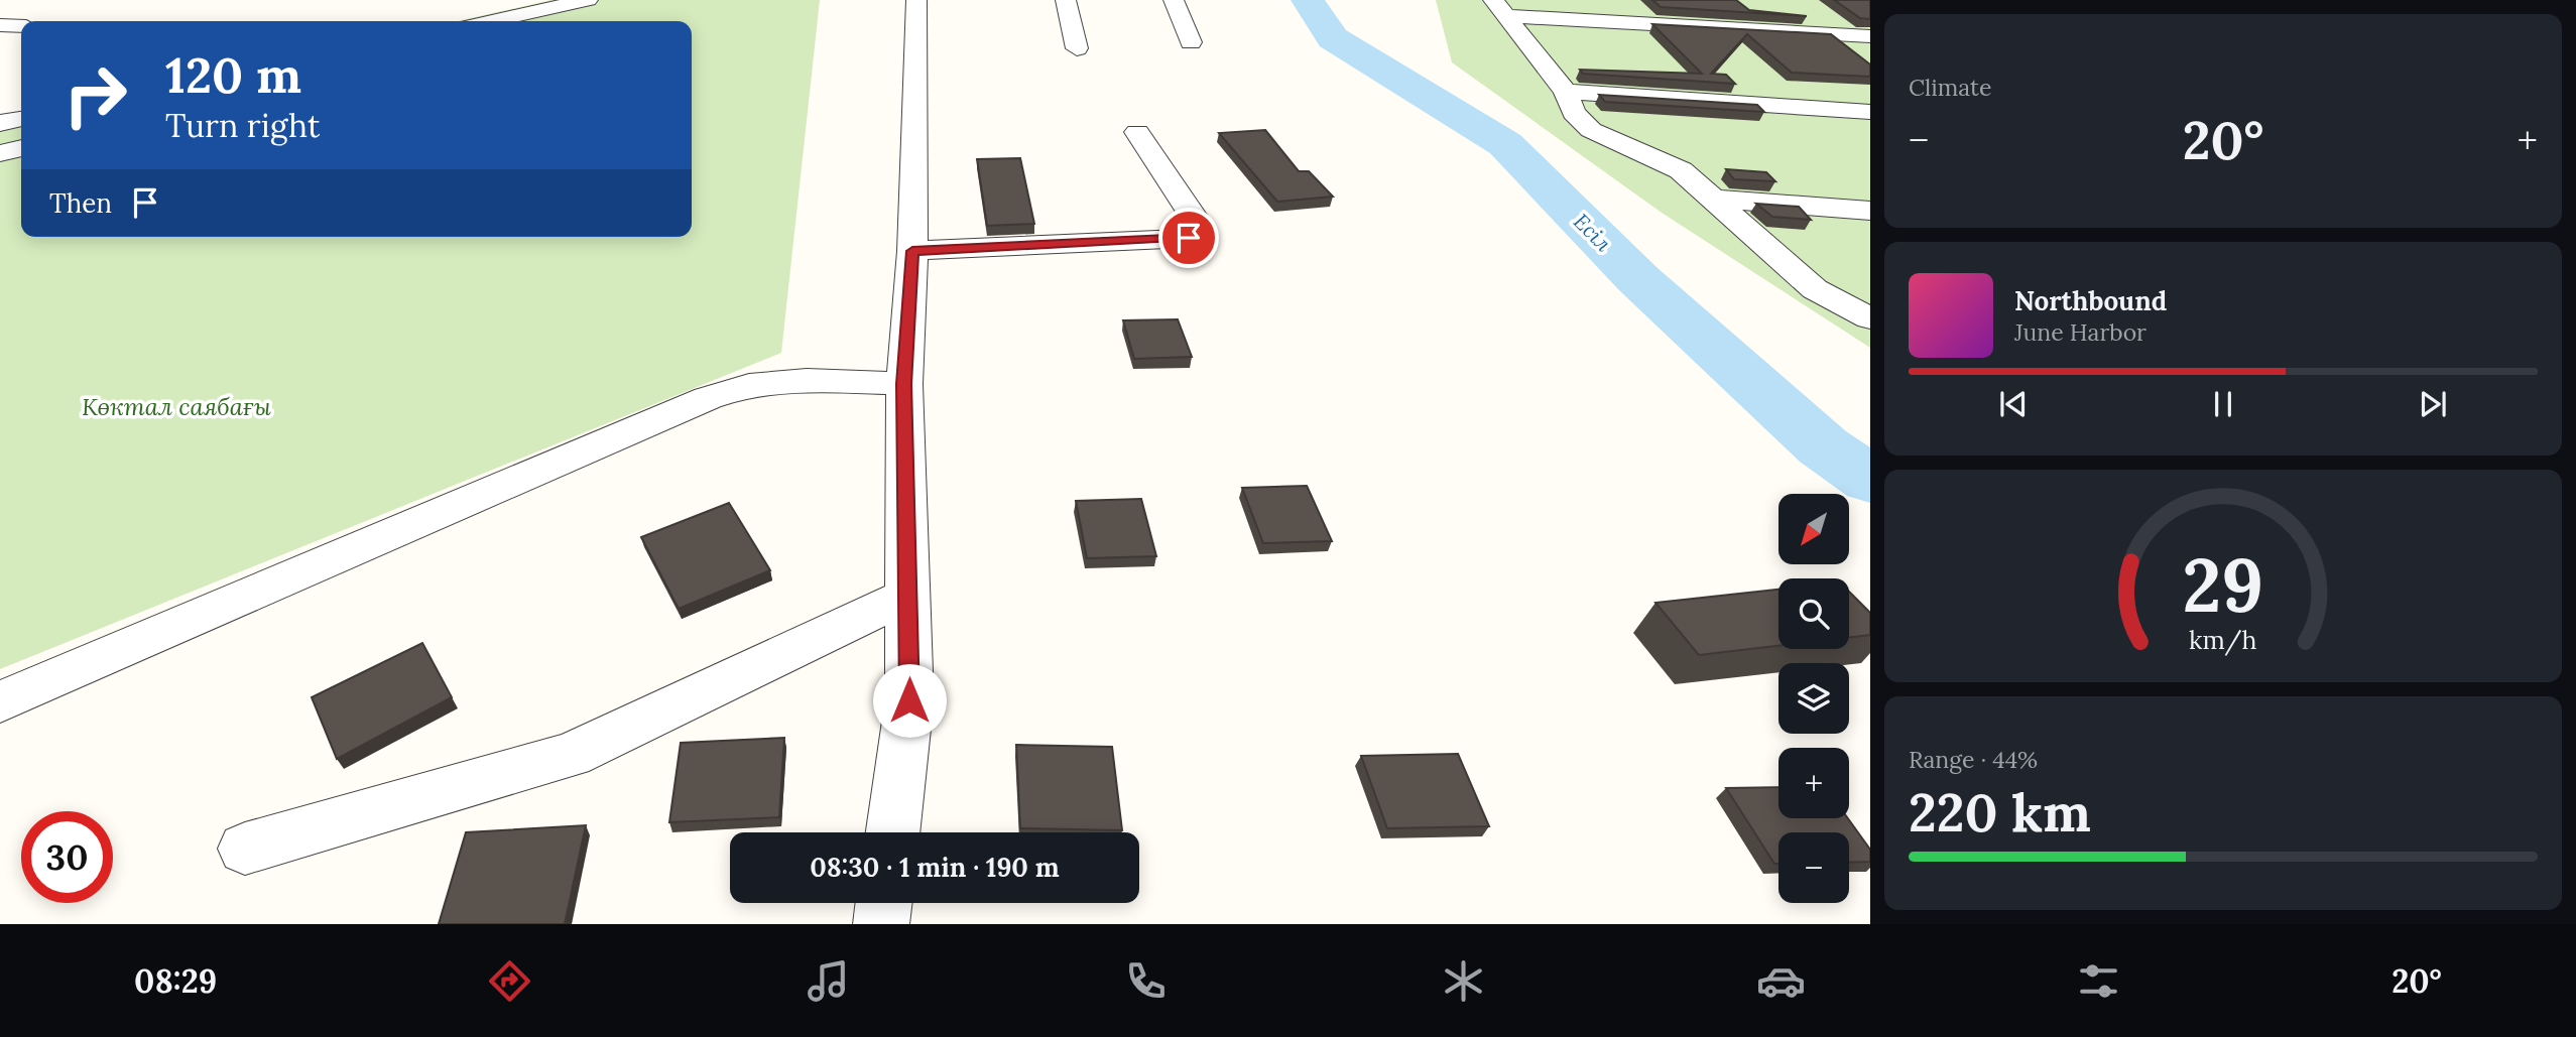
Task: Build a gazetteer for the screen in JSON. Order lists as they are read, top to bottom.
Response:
{
  "water": ["Есіл"],
  "parks": ["Көктал саябағы"],
  "north": "bottom left",
  "page": {
    "tile": [
      "Climate",
      ["Range · 44%", "220 km"]
    ],
    "turn": ["120 m", "Turn right"],
    "heat": ["−", "20°", "+"],
    "then": "Then",
    "song": ["Northbound", "June Harbor"],
    "map_buttons": ["+", "−"],
    "limit": "30",
    "trip": "08:30 · 1 min · 190 m",
    "tabs": ["08:29", "20°"],
    "gauge": ["29", "km/h"]
  }
}
